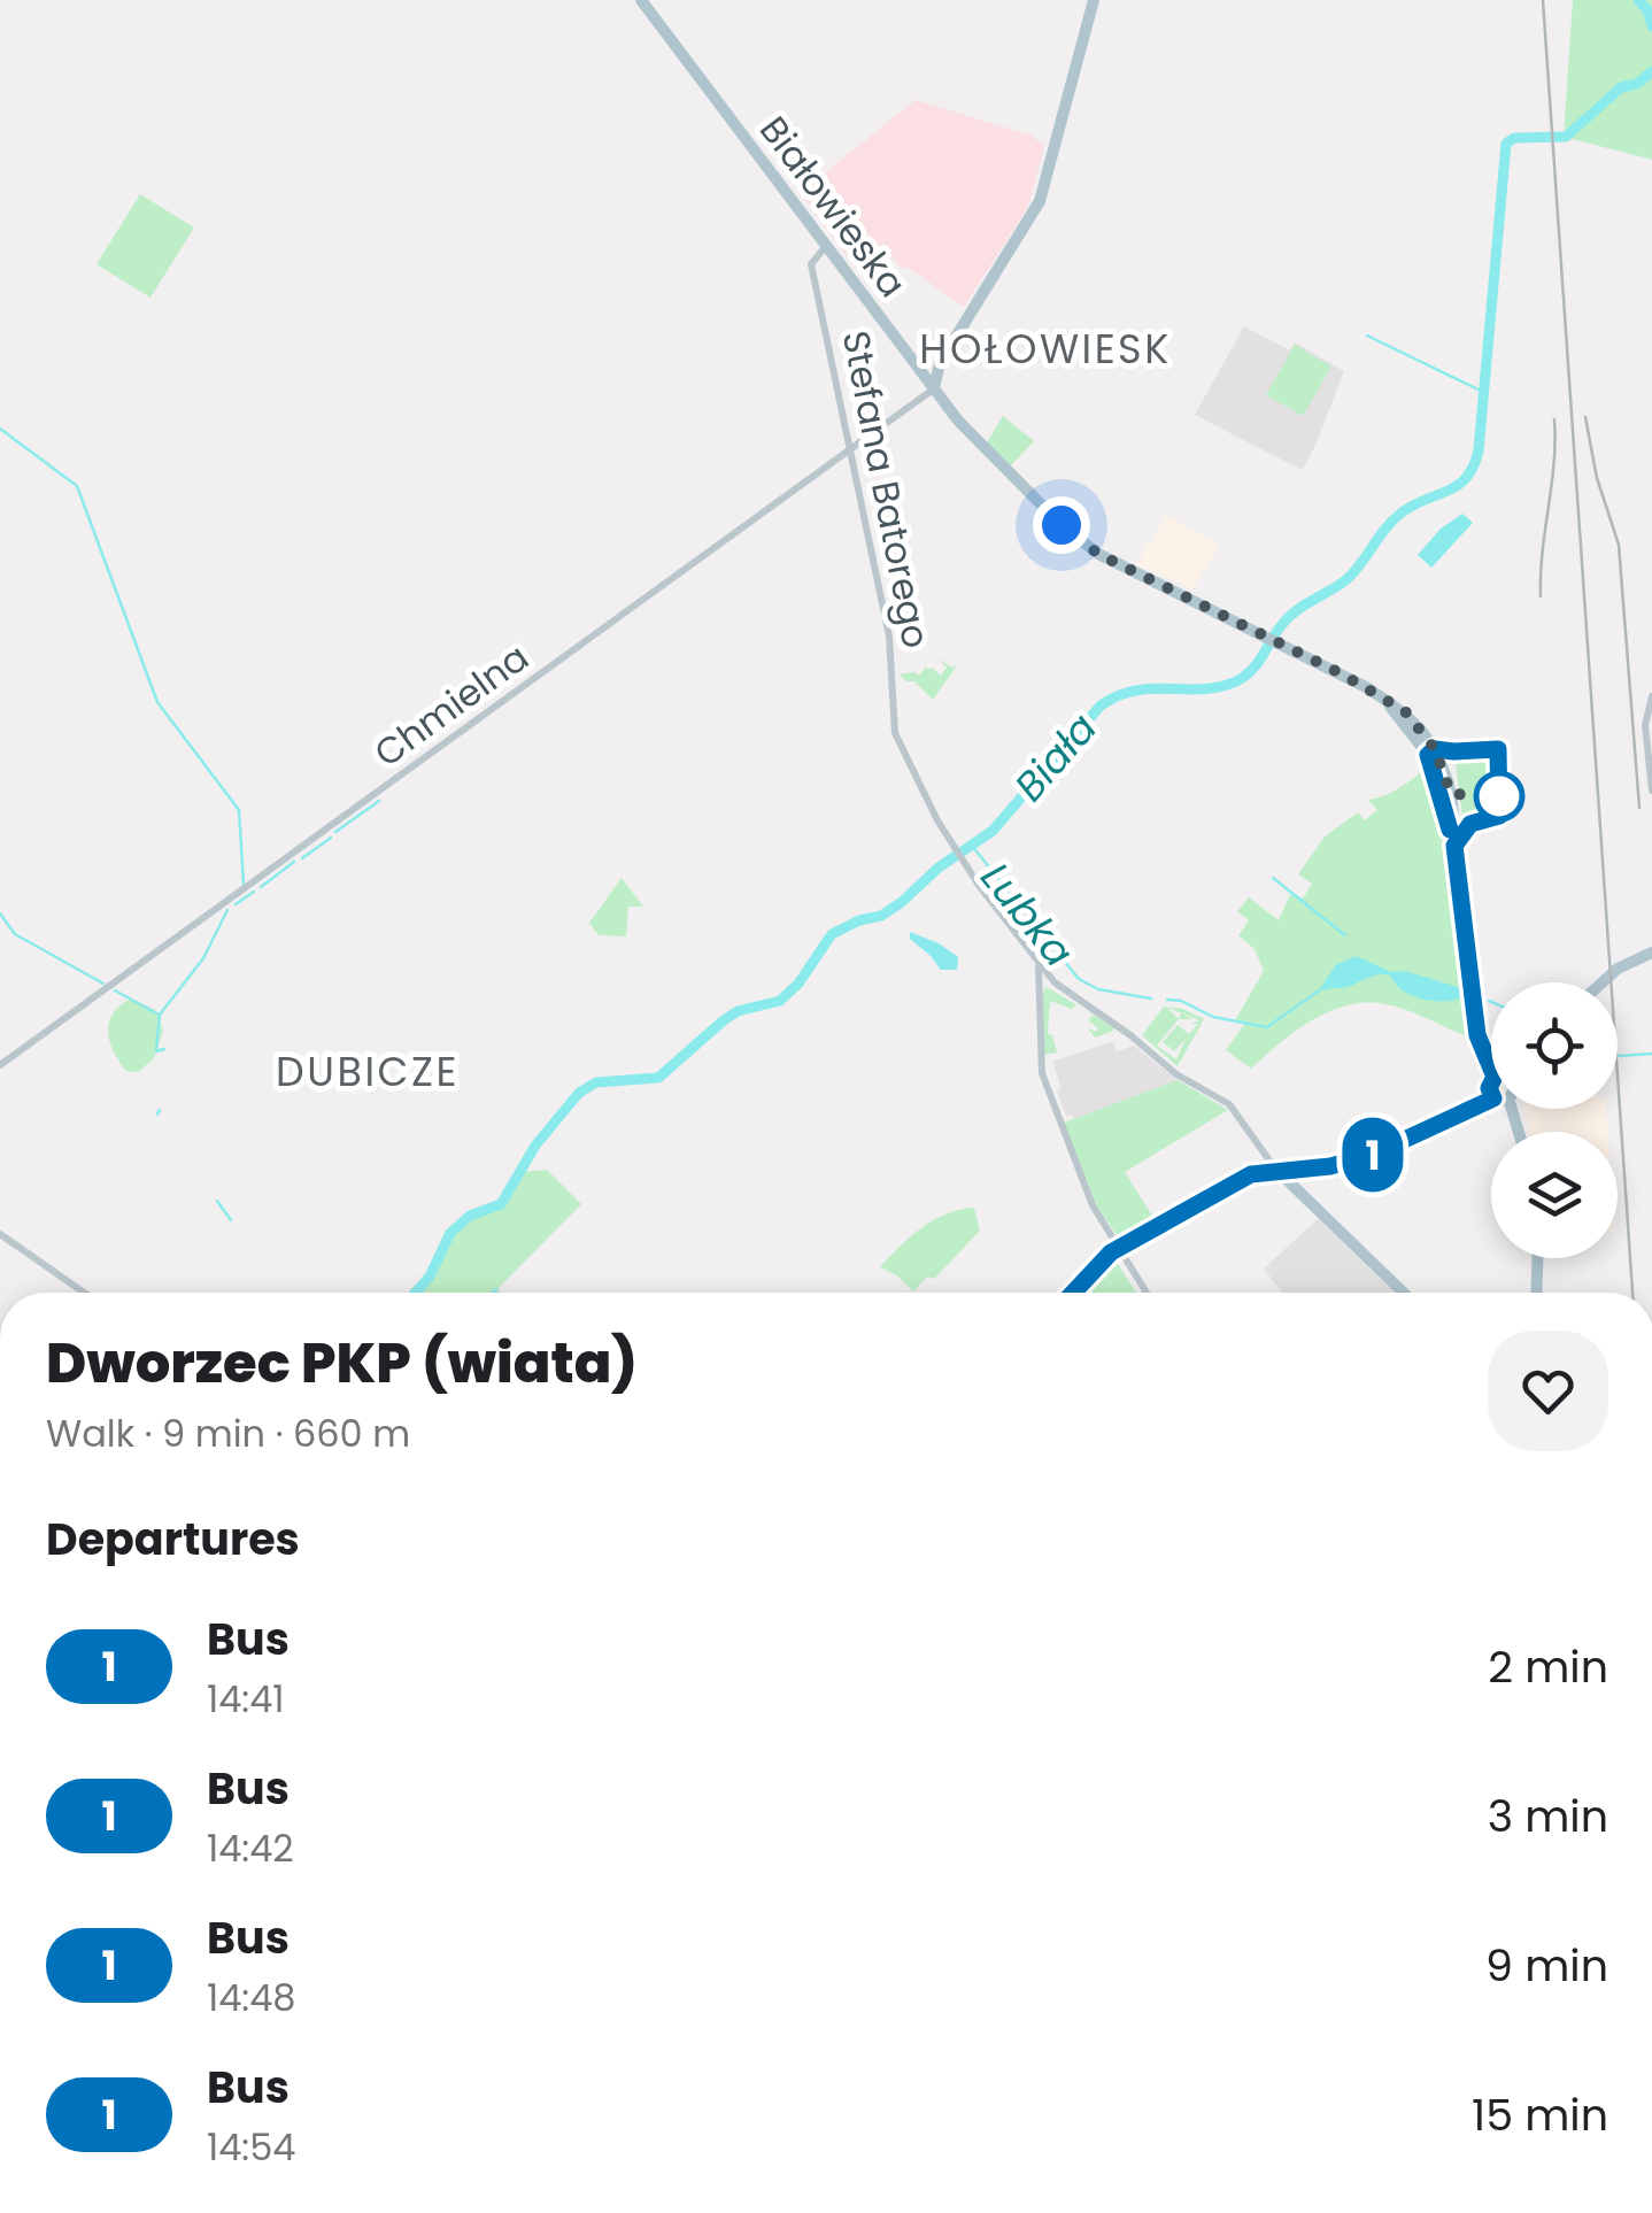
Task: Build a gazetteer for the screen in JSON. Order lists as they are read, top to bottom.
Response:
{
  "streets": {
    "main road": ["Białowieska"],
    "street": ["Stefana Batorego", "Chmielna"]
  },
  "crossings": [
    ["Białowieska", "Stefana Batorego"],
    ["Białowieska", "Chmielna"],
    ["Stefana Batorego", "Chmielna"]
  ],
  "districts": ["HOŁOWIESK", "DUBICZE"],
  "water": ["Biała", "Lubka"],
  "lines": ["bus line 1"],
  "page": {
    "on_map": "1",
    "heading": [
      ["Dworzec PKP (wiata)", "Walk · 9 min · 660 m"],
      "Departures"
    ],
    "list": [
      {
        "mark": "1",
        "name": "Bus",
        "note": "14:41",
        "value": "2 min"
      },
      {
        "mark": "1",
        "name": "Bus",
        "note": "14:42",
        "value": "3 min"
      },
      {
        "mark": "1",
        "name": "Bus",
        "note": "14:48",
        "value": "9 min"
      },
      {
        "mark": "1",
        "name": "Bus",
        "note": "14:54",
        "value": "15 min"
      }
    ]
  }
}
